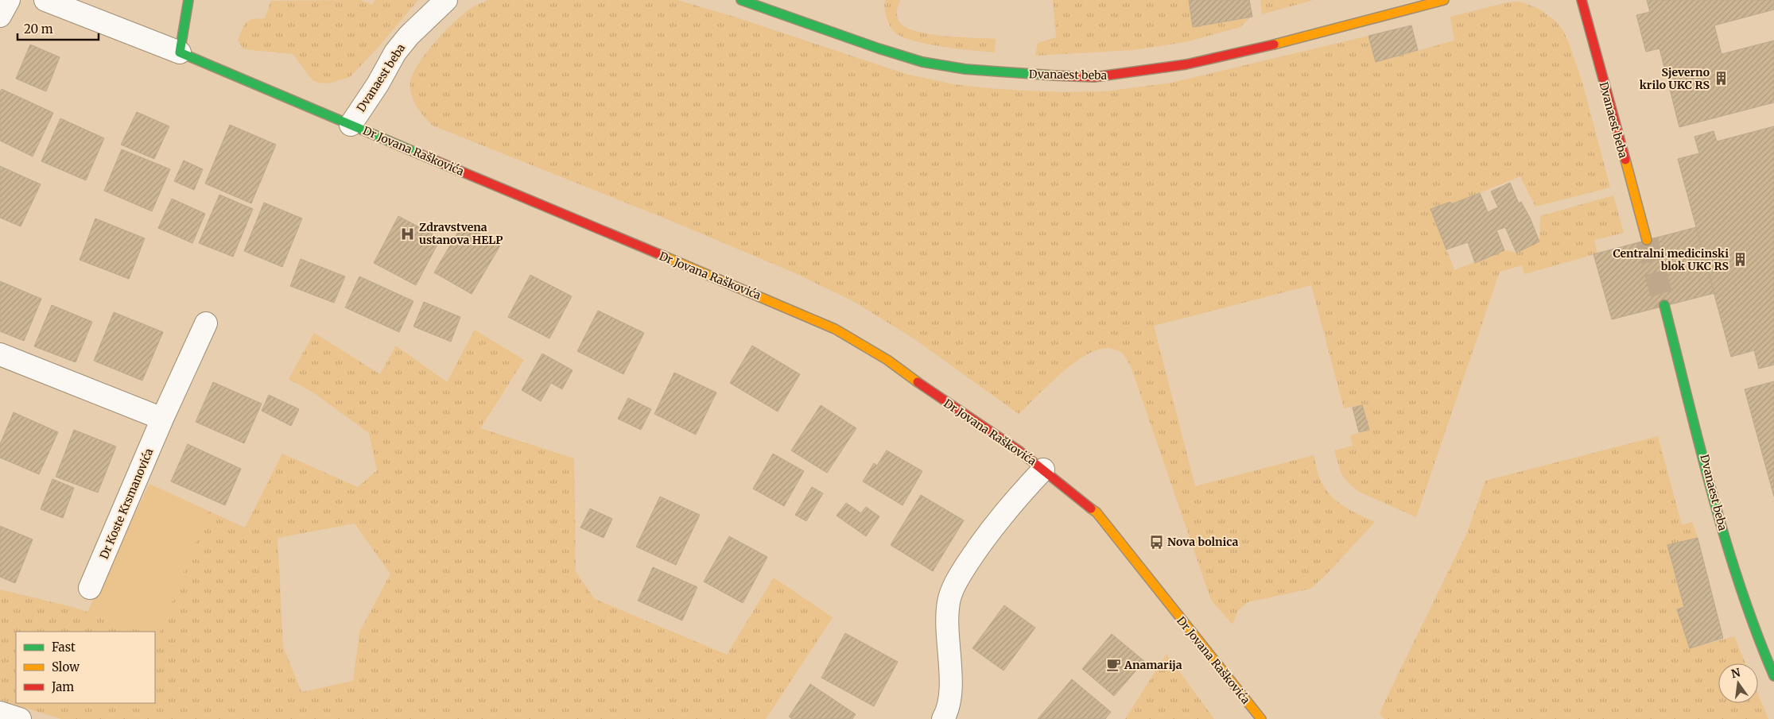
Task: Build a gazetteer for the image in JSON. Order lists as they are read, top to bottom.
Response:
{
  "streets": {
    "street": ["Dvanaest beba", "Dr Jovana Raškovića", "Dr Koste Krsmanovića"]
  },
  "crossings": [
    ["Dvanaest beba", "Dr Jovana Raškovića"]
  ],
  "places": {
    "building": ["Sjeverno krilo UKC RS", "Centralni medicinski blok UKC RS"],
    "hospital": ["Zdravstvena ustanova HELP"],
    "bus stop": ["Nova bolnica"],
    "cafe": ["Anamarija"]
  },
  "legend": ["Fast", "Slow", "Jam"],
  "scale_bar": "20 m",
  "north": "top"
}
